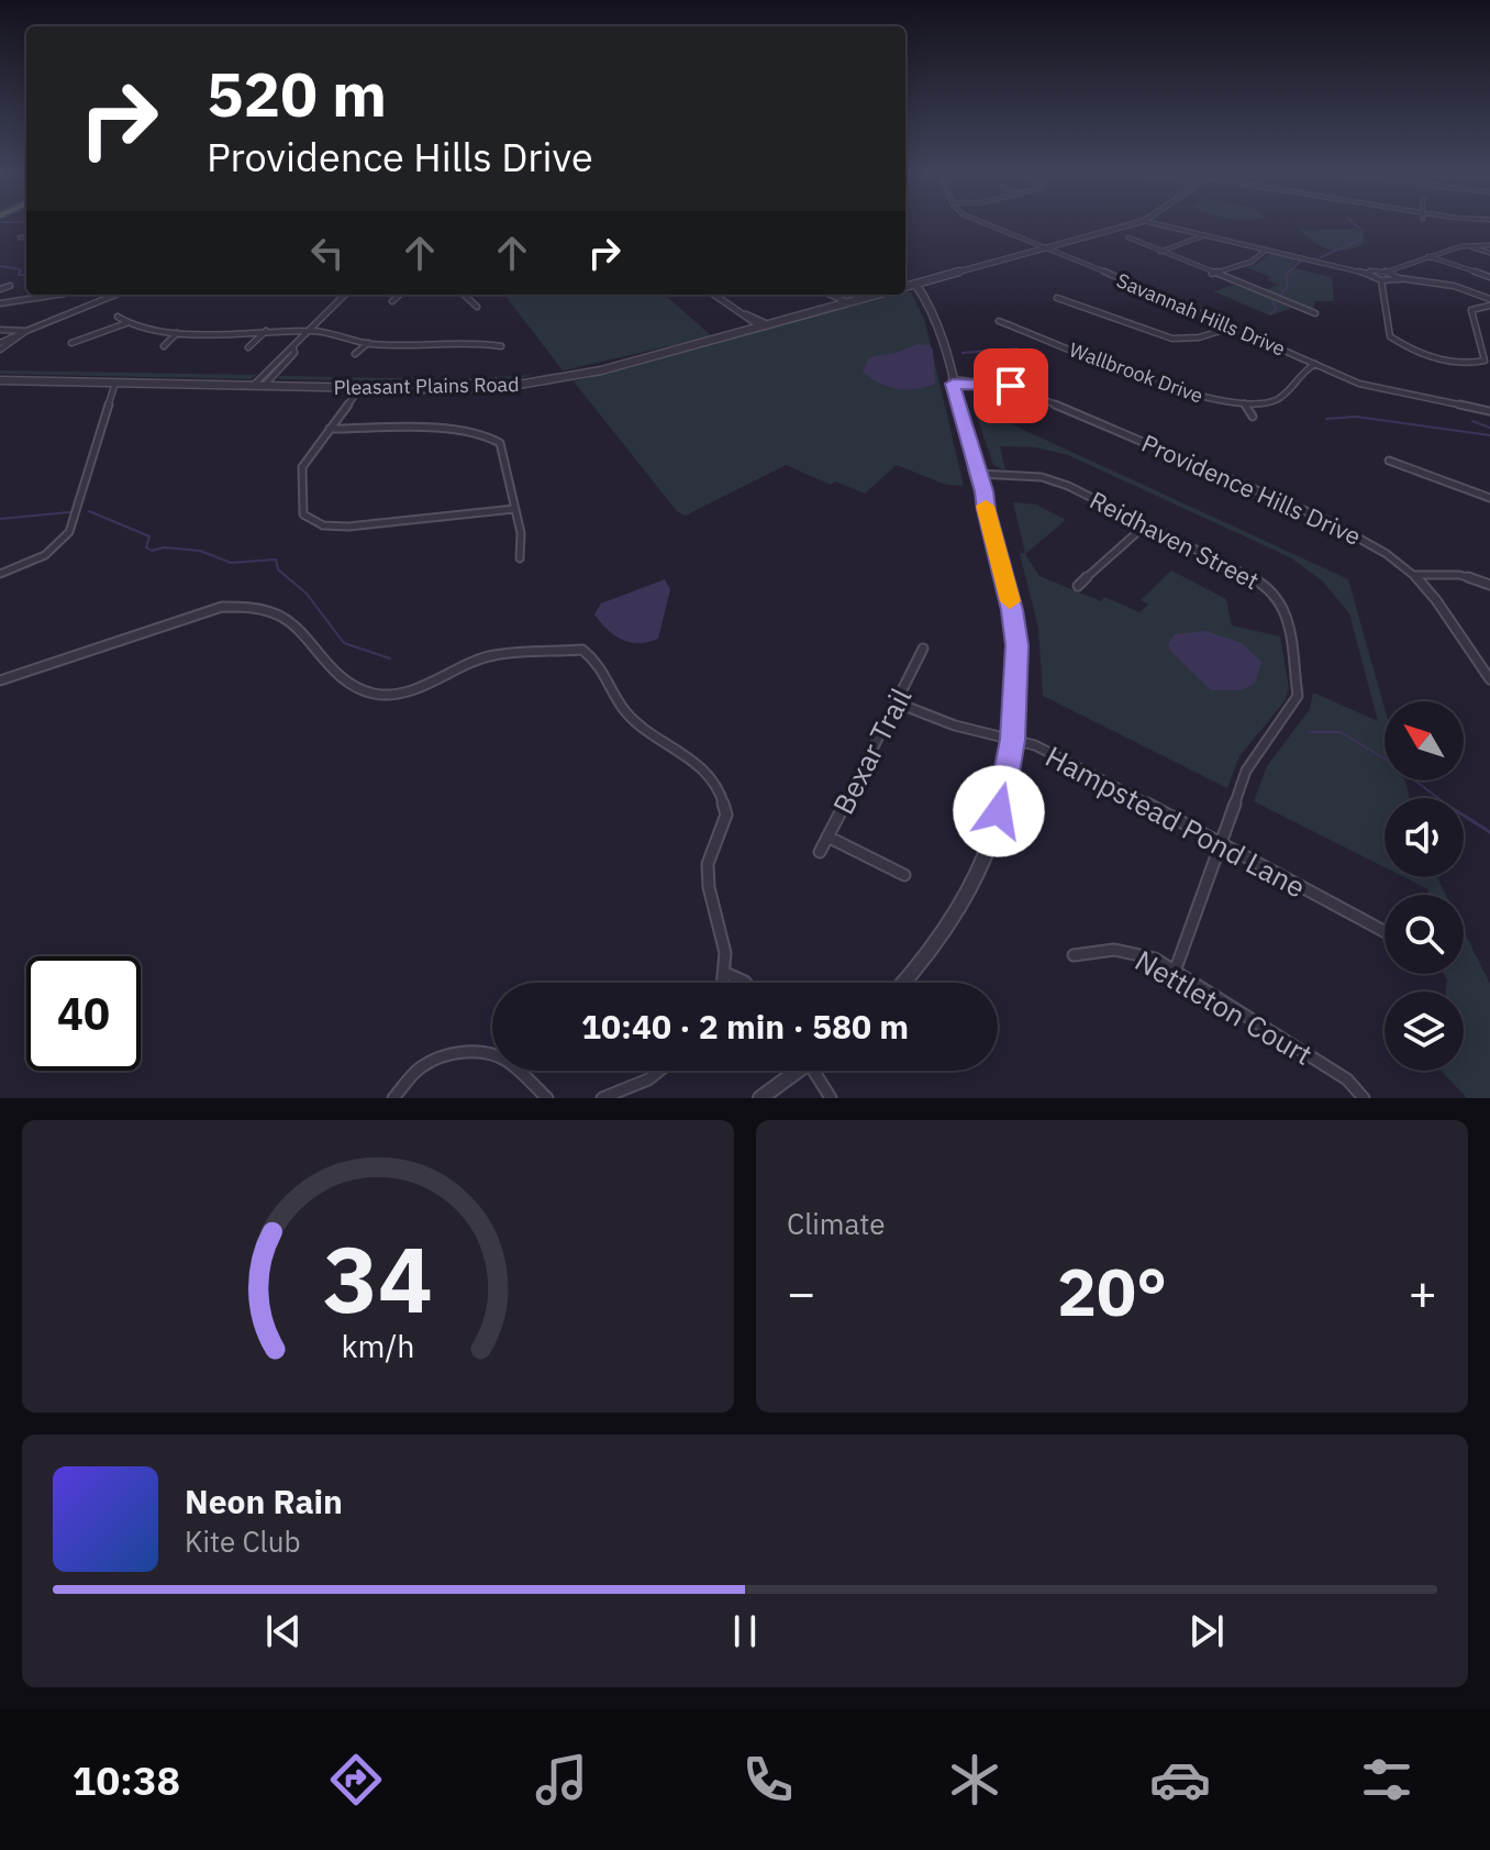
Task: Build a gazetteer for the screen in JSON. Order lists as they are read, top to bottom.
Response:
{
  "streets": {
    "street": [
      "Savannah Hills Drive",
      "Wallbrook Drive",
      "Pleasant Plains Road",
      "Providence Hills Drive",
      "Reidhaven Street",
      "Bexar Trail",
      "Hampstead Pond Lane",
      "Nettleton Court"
    ]
  },
  "crossings": [
    ["Savannah Hills Drive", "Wallbrook Drive"],
    ["Reidhaven Street", "Hampstead Pond Lane"],
    ["Reidhaven Street", "Nettleton Court"],
    ["Bexar Trail", "Hampstead Pond Lane"]
  ],
  "north": "top left",
  "page": {
    "turn": ["520 m", "Providence Hills Drive"],
    "limit": "40",
    "trip": "10:40 · 2 min · 580 m",
    "tile": "Climate",
    "heat": ["−", "20°", "+"],
    "song": ["Neon Rain", "Kite Club"],
    "tabs": "10:38",
    "gauge": ["34", "km/h"]
  }
}
